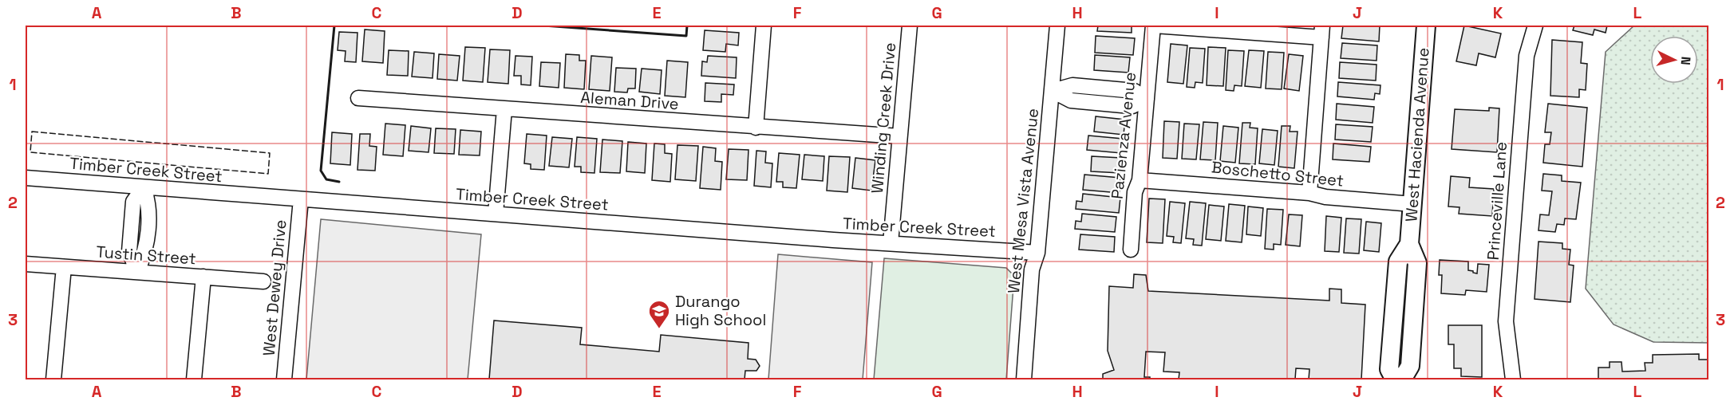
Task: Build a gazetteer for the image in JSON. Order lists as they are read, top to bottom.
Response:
{
  "streets": {
    "main road": ["West Hacienda Avenue"],
    "street": [
      "Aleman Drive",
      "Winding Creek Drive",
      "Pazienza Avenue",
      "Timber Creek Street",
      "Boschetto Street",
      "West Mesa Vista Avenue",
      "Princeville Lane",
      "Tustin Street",
      "West Dewey Drive"
    ]
  },
  "crossings": [
    ["Aleman Drive", "Winding Creek Drive"],
    ["Winding Creek Drive", "Timber Creek Street"],
    ["West Hacienda Avenue", "Boschetto Street"],
    ["Pazienza Avenue", "Boschetto Street"],
    ["Timber Creek Street", "West Mesa Vista Avenue"],
    ["Timber Creek Street", "West Dewey Drive"]
  ],
  "places": {
    "school or university": ["Durango High School"]
  },
  "north": "right",
  "grid": {
    "columns": [
      "A",
      "B",
      "C",
      "D",
      "E",
      "F",
      "G",
      "H",
      "I",
      "J",
      "K",
      "L"
    ],
    "rows": ["1", "2", "3"]
  }
}
